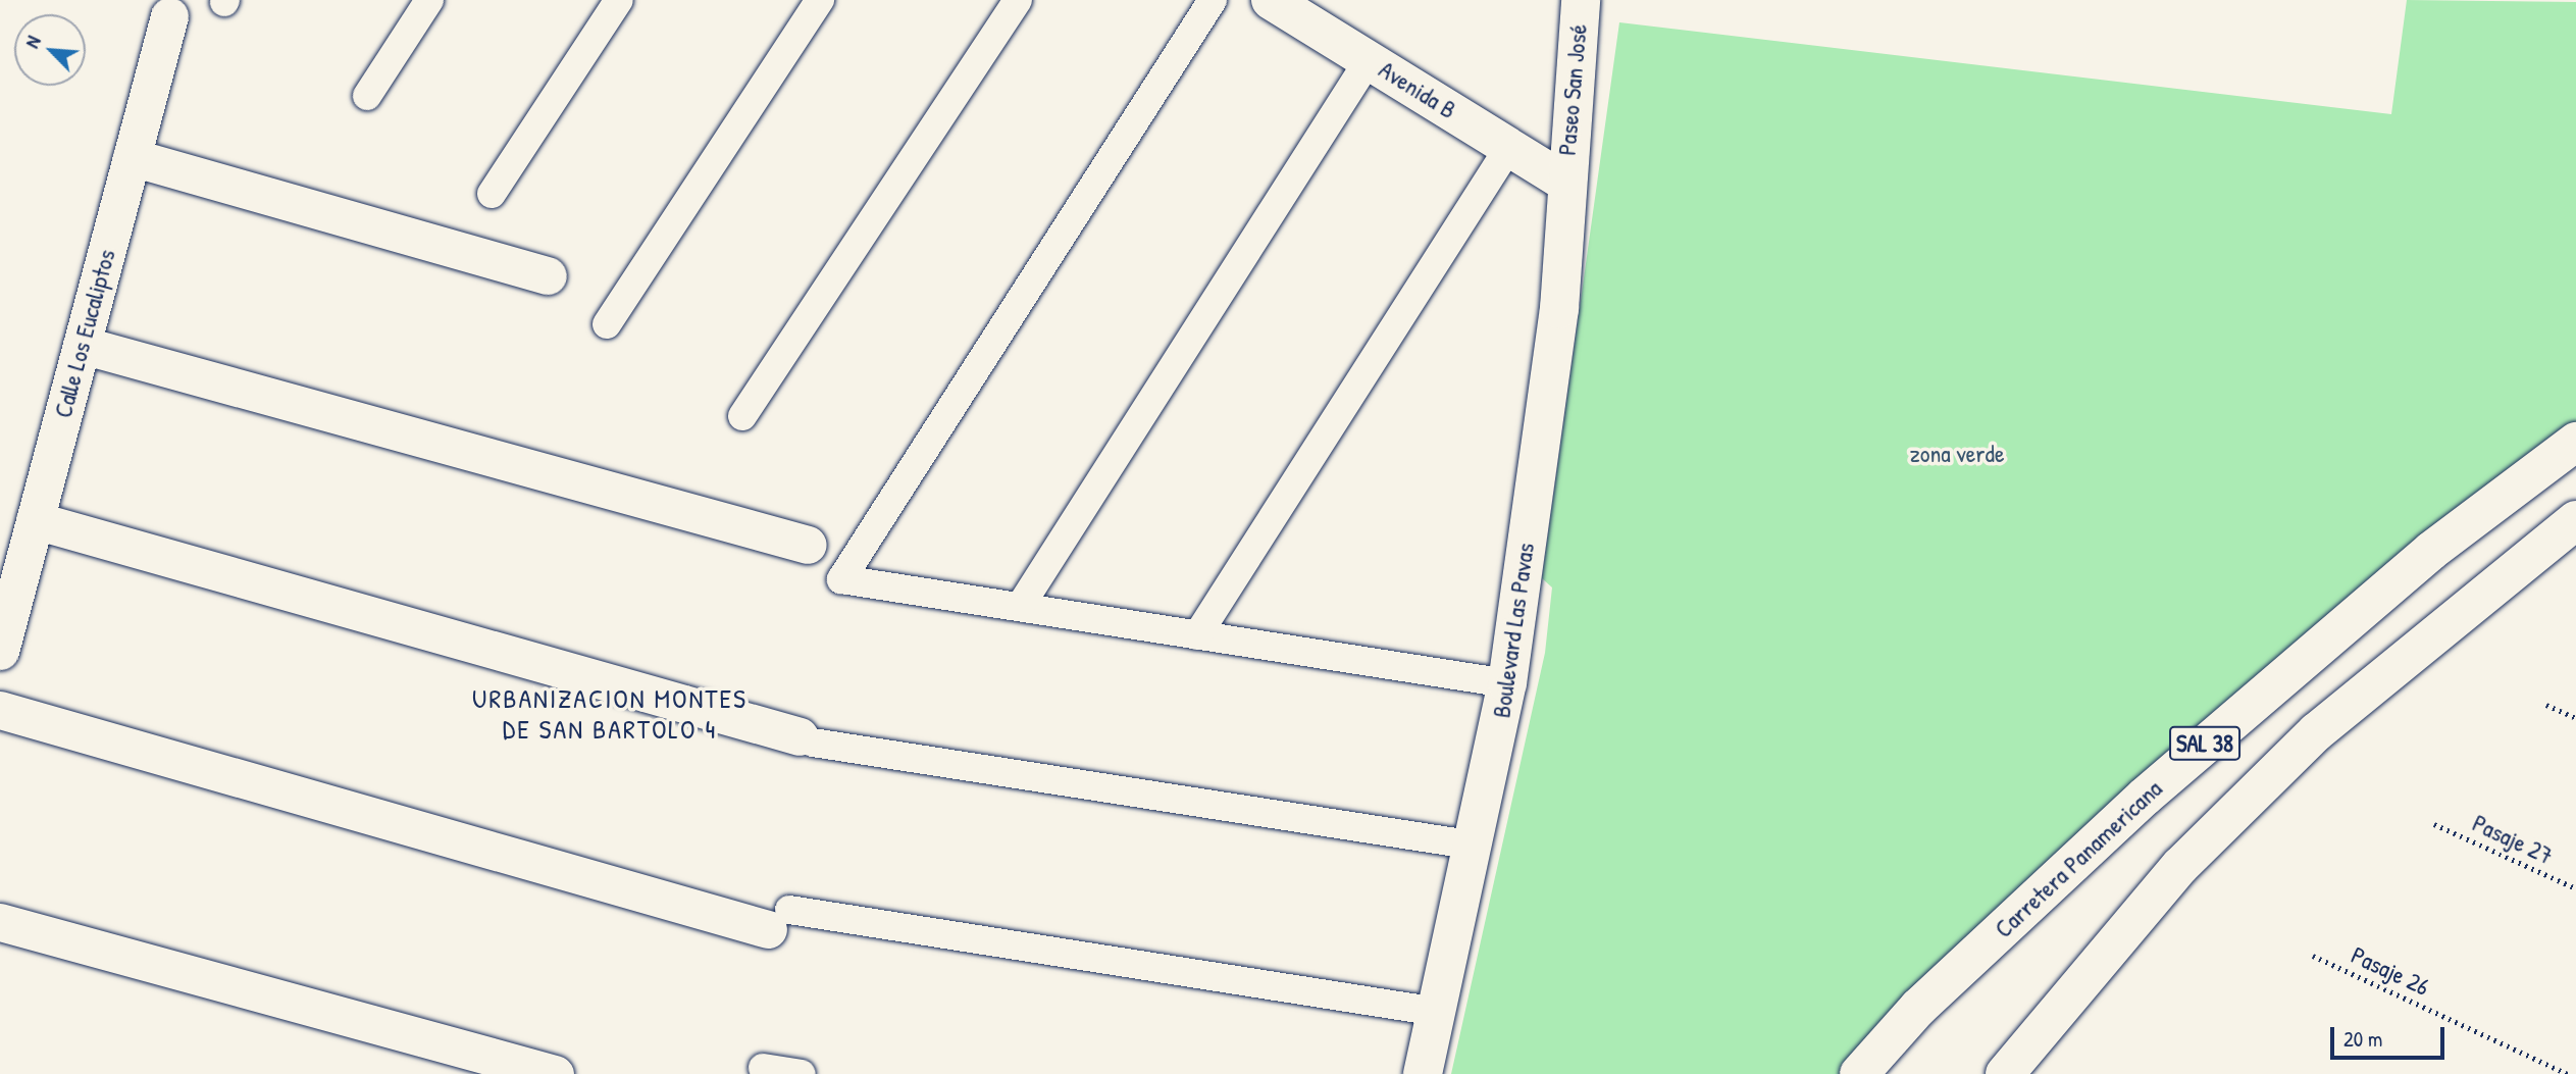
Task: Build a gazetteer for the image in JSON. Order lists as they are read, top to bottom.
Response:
{
  "streets": {
    "main road": [
      "Avenida B",
      "Paseo San José",
      "Boulevard Las Pavas",
      "SAL 38",
      "Carretera Panamericana"
    ],
    "street": ["Calle Los Eucaliptos"],
    "path": ["Pasaje 27", "Pasaje 26"]
  },
  "crossings": [
    ["Avenida B", "Paseo San José"],
    ["Avenida B", "Boulevard Las Pavas"],
    ["Paseo San José", "Boulevard Las Pavas"]
  ],
  "districts": ["URBANIZACION MONTES DE SAN BARTOLO 4"],
  "parks": ["zona verde"],
  "scale_bar": "20 m",
  "north": "top left"
}
